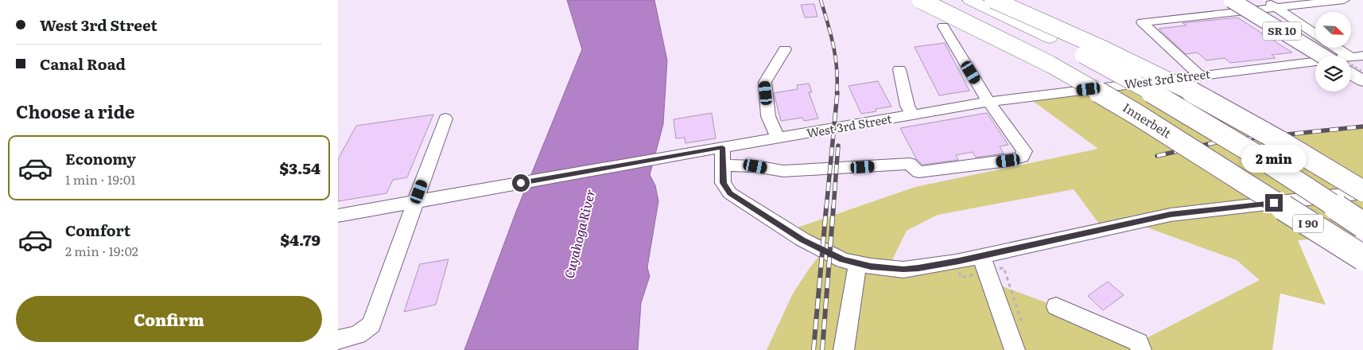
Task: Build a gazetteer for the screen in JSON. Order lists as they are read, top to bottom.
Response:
{
  "streets": {
    "highway": ["Innerbelt", "I 90"],
    "main road": ["SR 10"],
    "street": ["West 3rd Street"]
  },
  "water": ["Cuyahoga River"],
  "north": "bottom right",
  "page": {
    "banner": ["West 3rd Street", "Canal Road"],
    "heading": "Choose a ride",
    "list": [
      {
        "name": "Economy",
        "note": "1 min · 19:01",
        "value": "$3.54"
      },
      {
        "name": "Comfort",
        "note": "2 min · 19:02",
        "value": "$4.79"
      }
    ],
    "bubble": "2 min",
    "buttons": "Confirm"
  }
}
